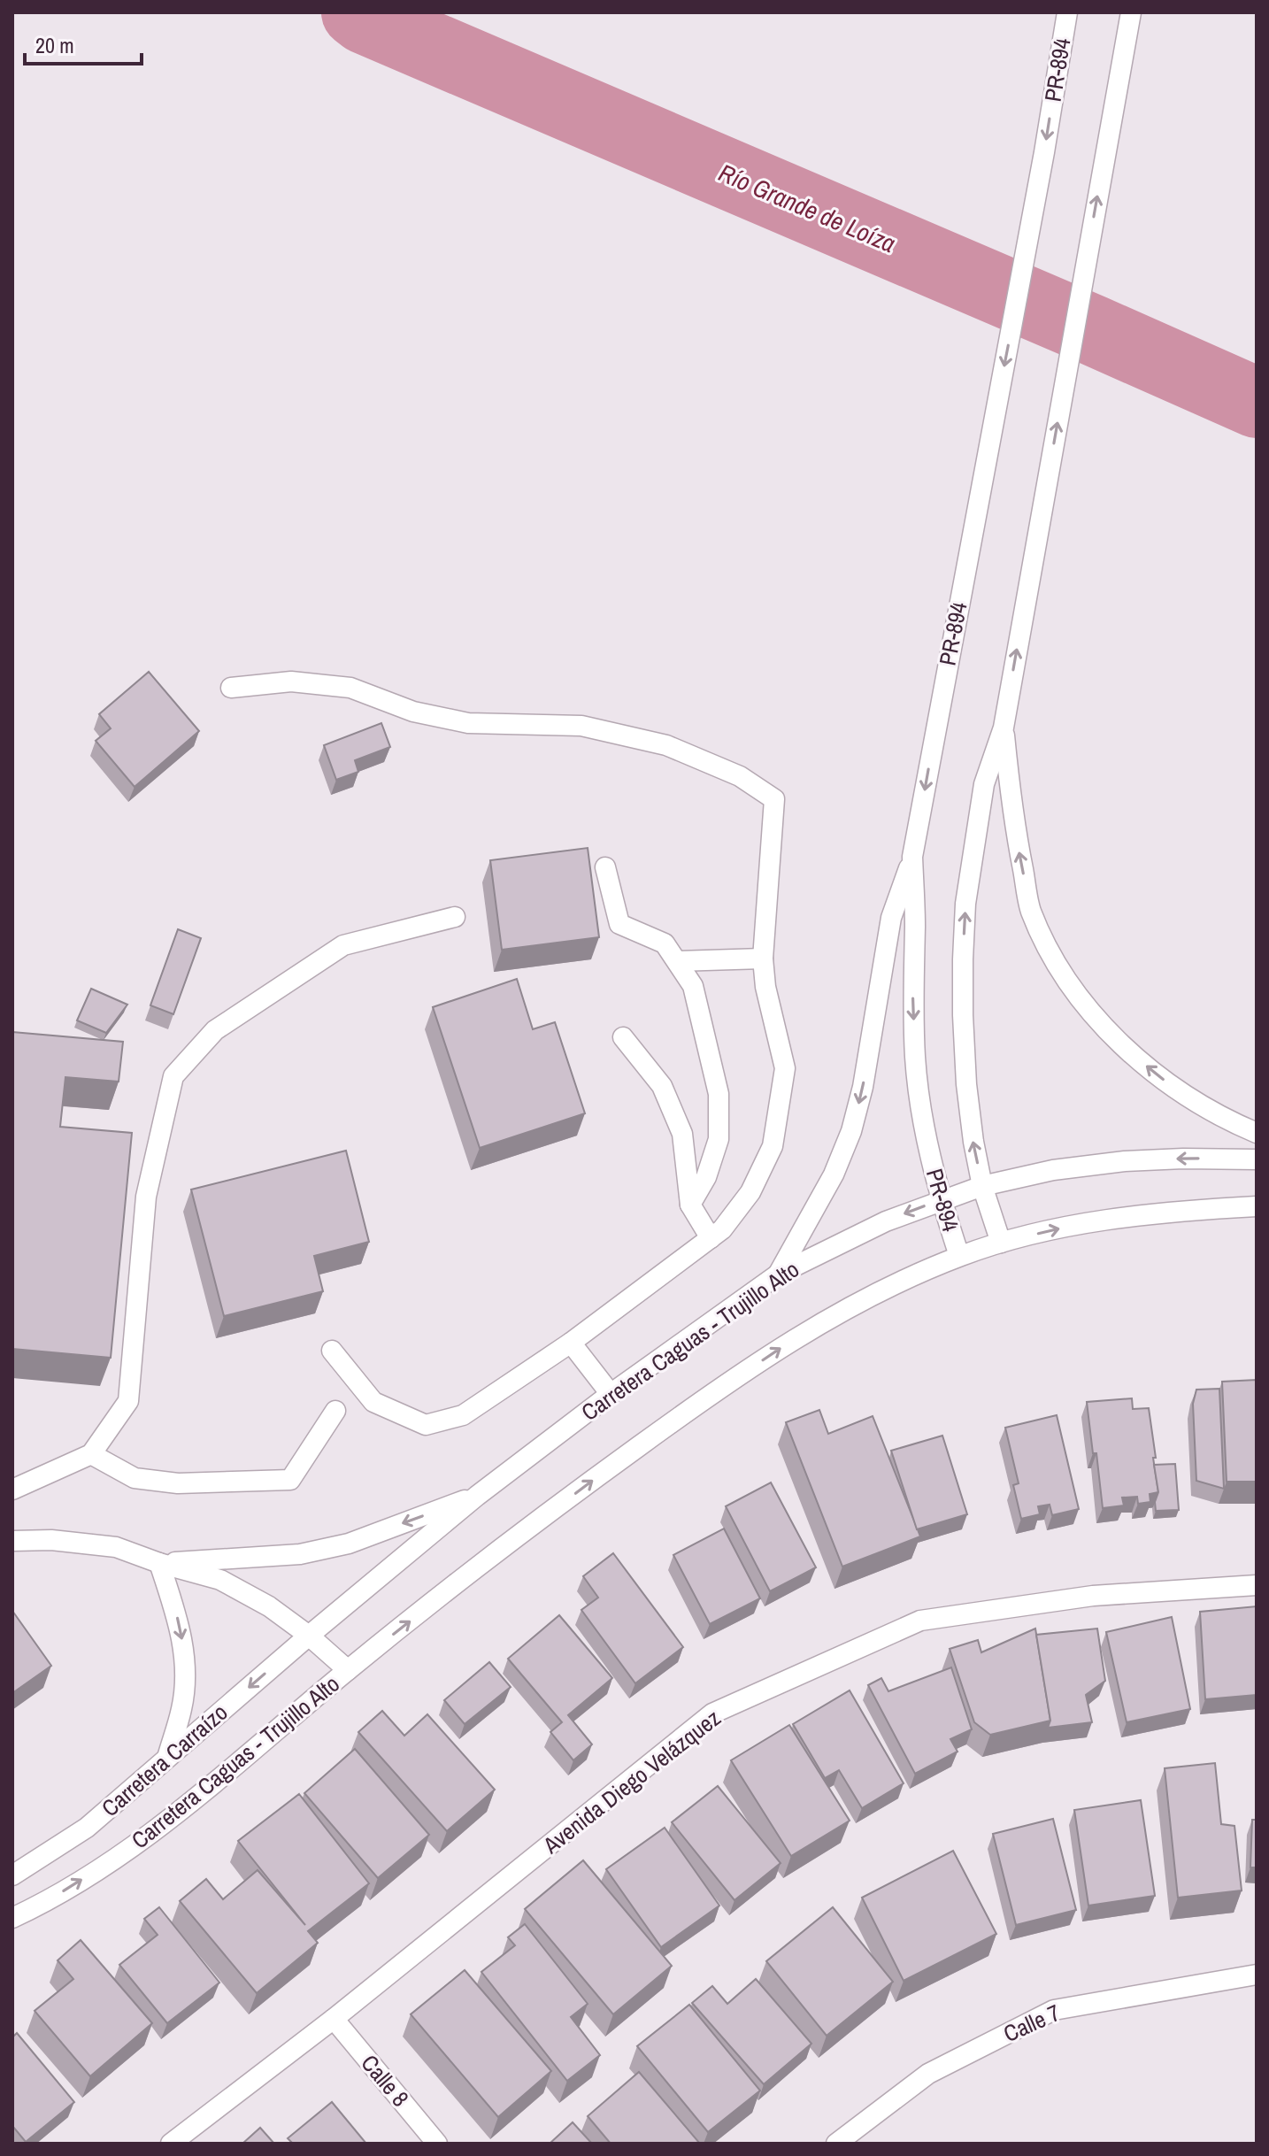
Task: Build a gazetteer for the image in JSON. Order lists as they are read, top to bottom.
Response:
{
  "streets": {
    "street": [
      "PR-894",
      "Carretera Caguas - Trujillo Alto",
      "Carretera Carraízo",
      "Avenida Diego Velázquez",
      "Calle 7",
      "Calle 8"
    ]
  },
  "crossings": [
    ["PR-894", "Carretera Caguas - Trujillo Alto"],
    ["Carretera Caguas - Trujillo Alto", "Carretera Carraízo"],
    ["Avenida Diego Velázquez", "Calle 8"]
  ],
  "one_way": ["Carretera Carraízo"],
  "water": ["Río Grande de Loíza"],
  "scale_bar": "20 m"
}
